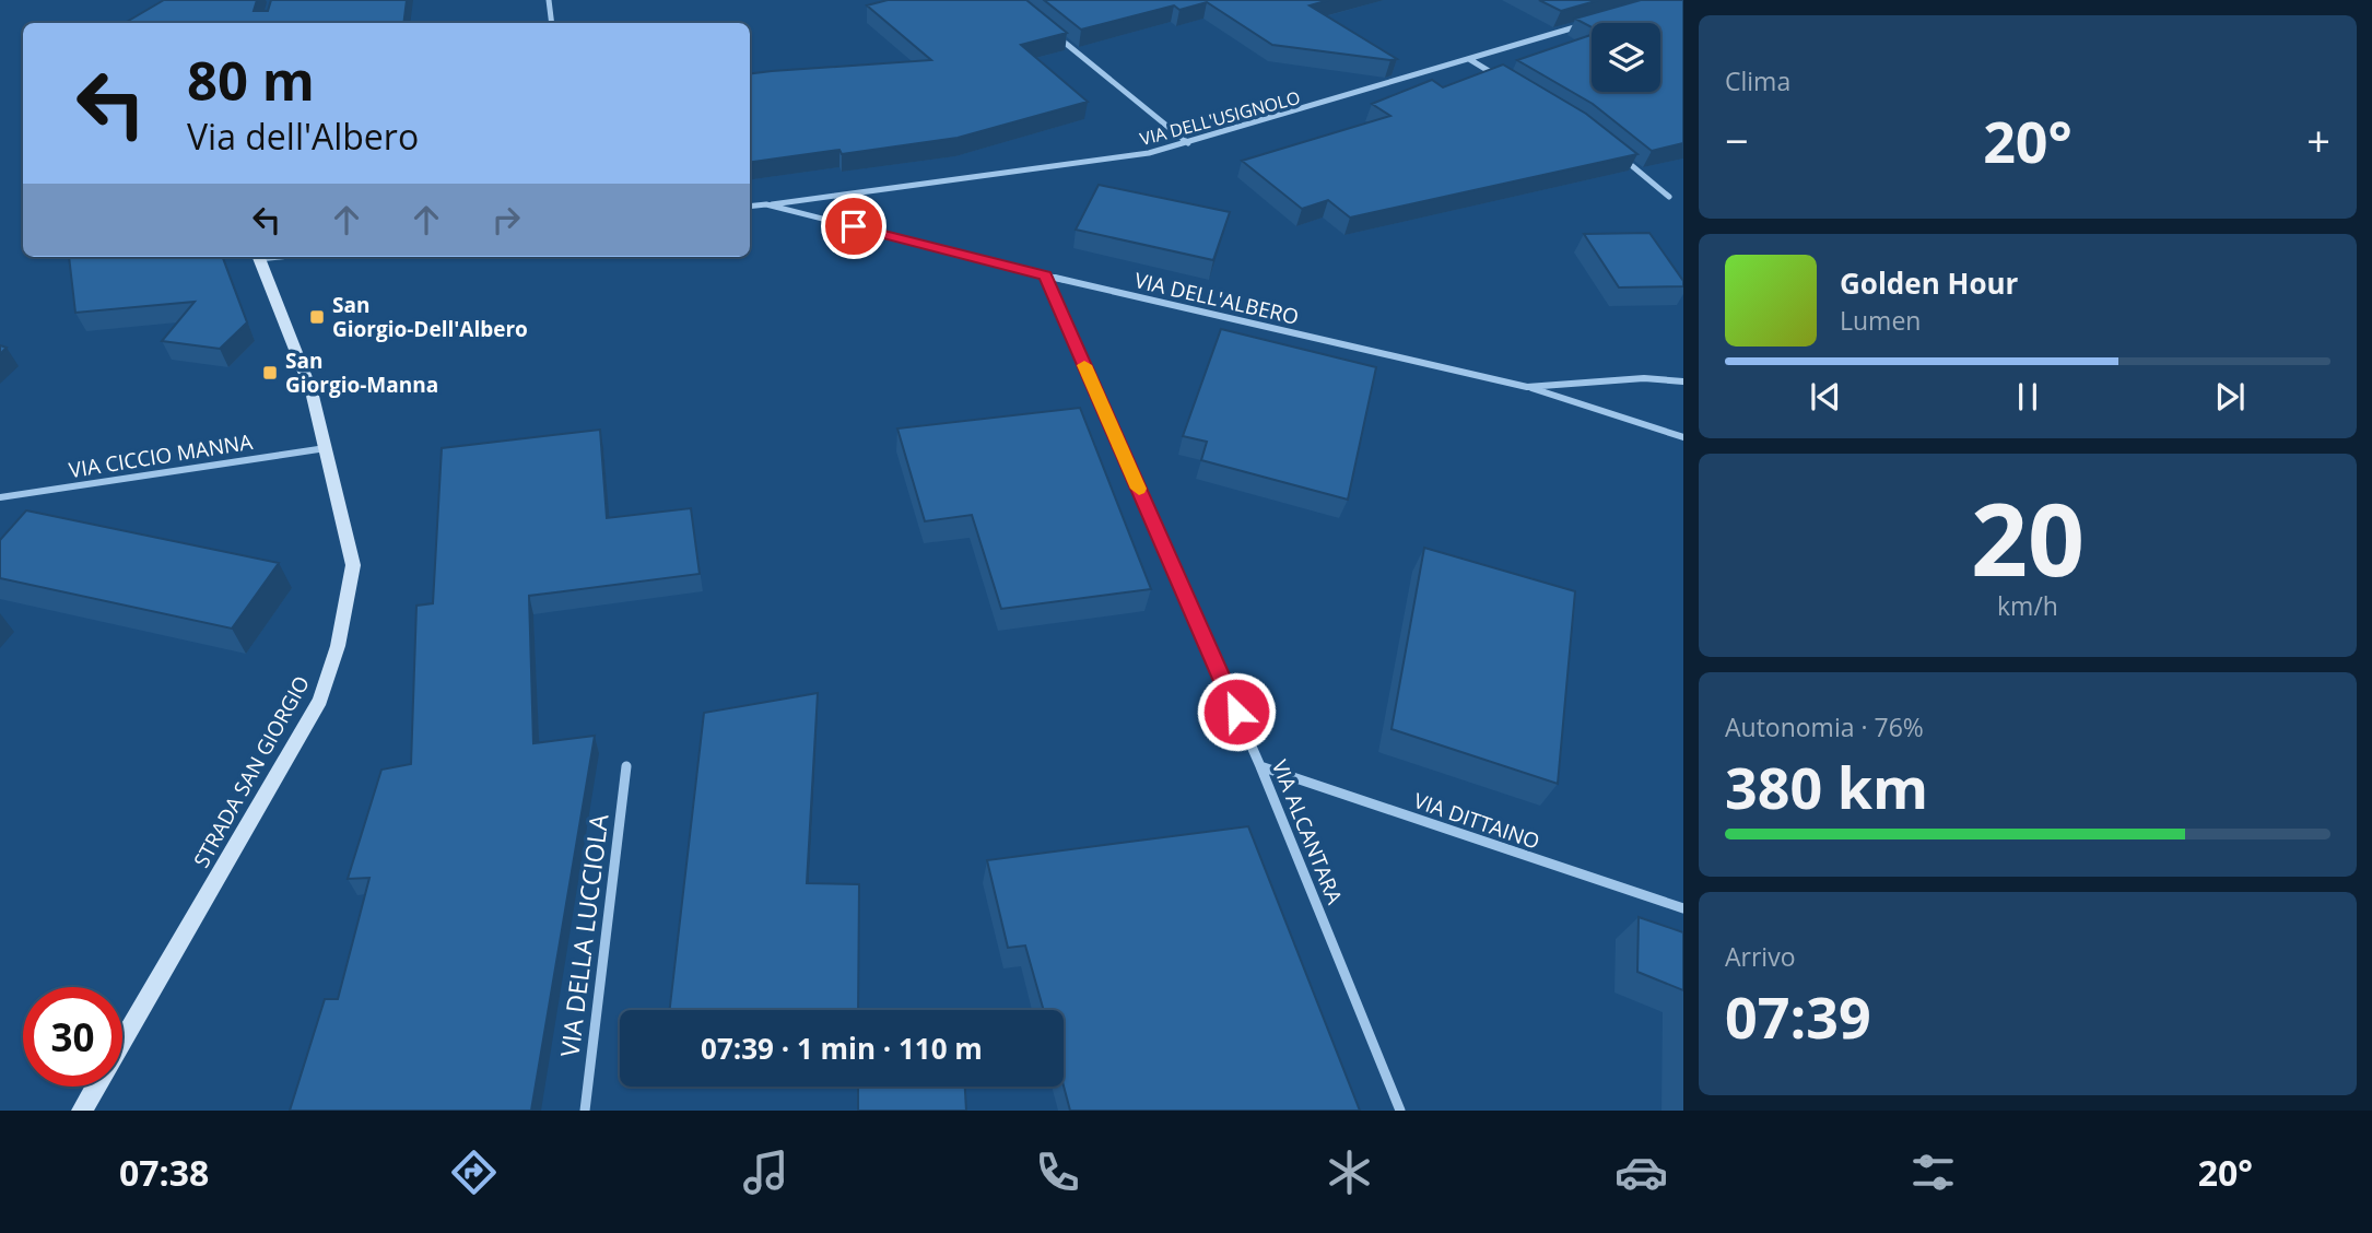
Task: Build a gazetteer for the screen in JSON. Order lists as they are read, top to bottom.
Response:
{
  "streets": {
    "street": [
      "VIA DELL'USIGNOLO",
      "VIA DELL'ALBERO",
      "VIA CICCIO MANNA",
      "STRADA SAN GIORGIO",
      "VIA DITTAINO",
      "VIA ALCANTARA",
      "VIA DELLA LUCCIOLA"
    ]
  },
  "crossings": [
    ["VIA DELL'USIGNOLO", "VIA DELL'ALBERO"],
    ["VIA DELL'ALBERO", "VIA ALCANTARA"],
    ["VIA CICCIO MANNA", "STRADA SAN GIORGIO"],
    ["VIA DITTAINO", "VIA ALCANTARA"]
  ],
  "places": {
    "transit": ["San Giorgio-Dell'Albero", "San Giorgio-Manna"]
  },
  "page": {
    "tile": [
      "Clima",
      ["20", "km/h"],
      ["Autonomia · 76%", "380 km"],
      ["Arrivo", "07:39"]
    ],
    "turn": ["80 m", "Via dell'Albero"],
    "heat": ["−", "20°", "+"],
    "song": ["Golden Hour", "Lumen"],
    "limit": "30",
    "trip": "07:39 · 1 min · 110 m",
    "tabs": ["07:38", "20°"]
  }
}
